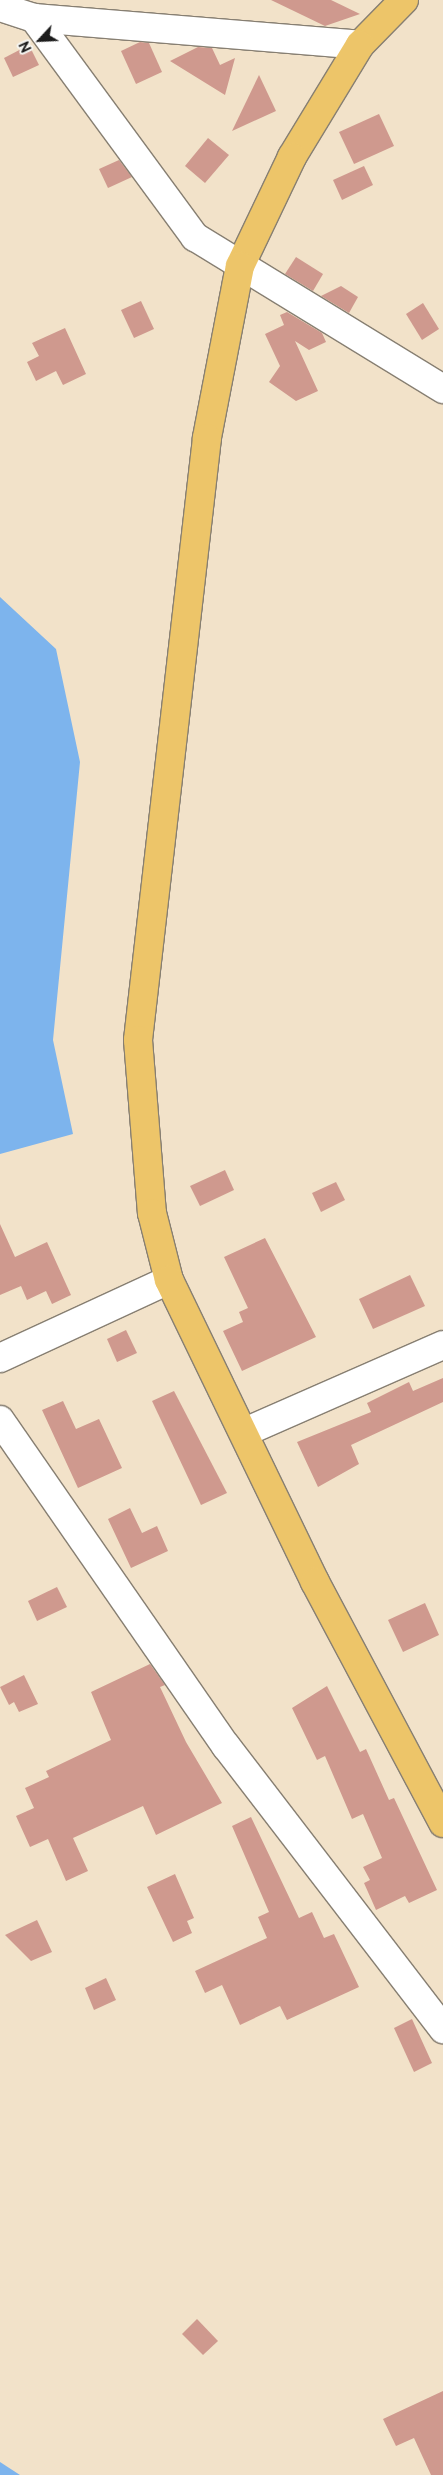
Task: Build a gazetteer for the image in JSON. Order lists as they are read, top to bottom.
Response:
{
  "north": "bottom left"
}
